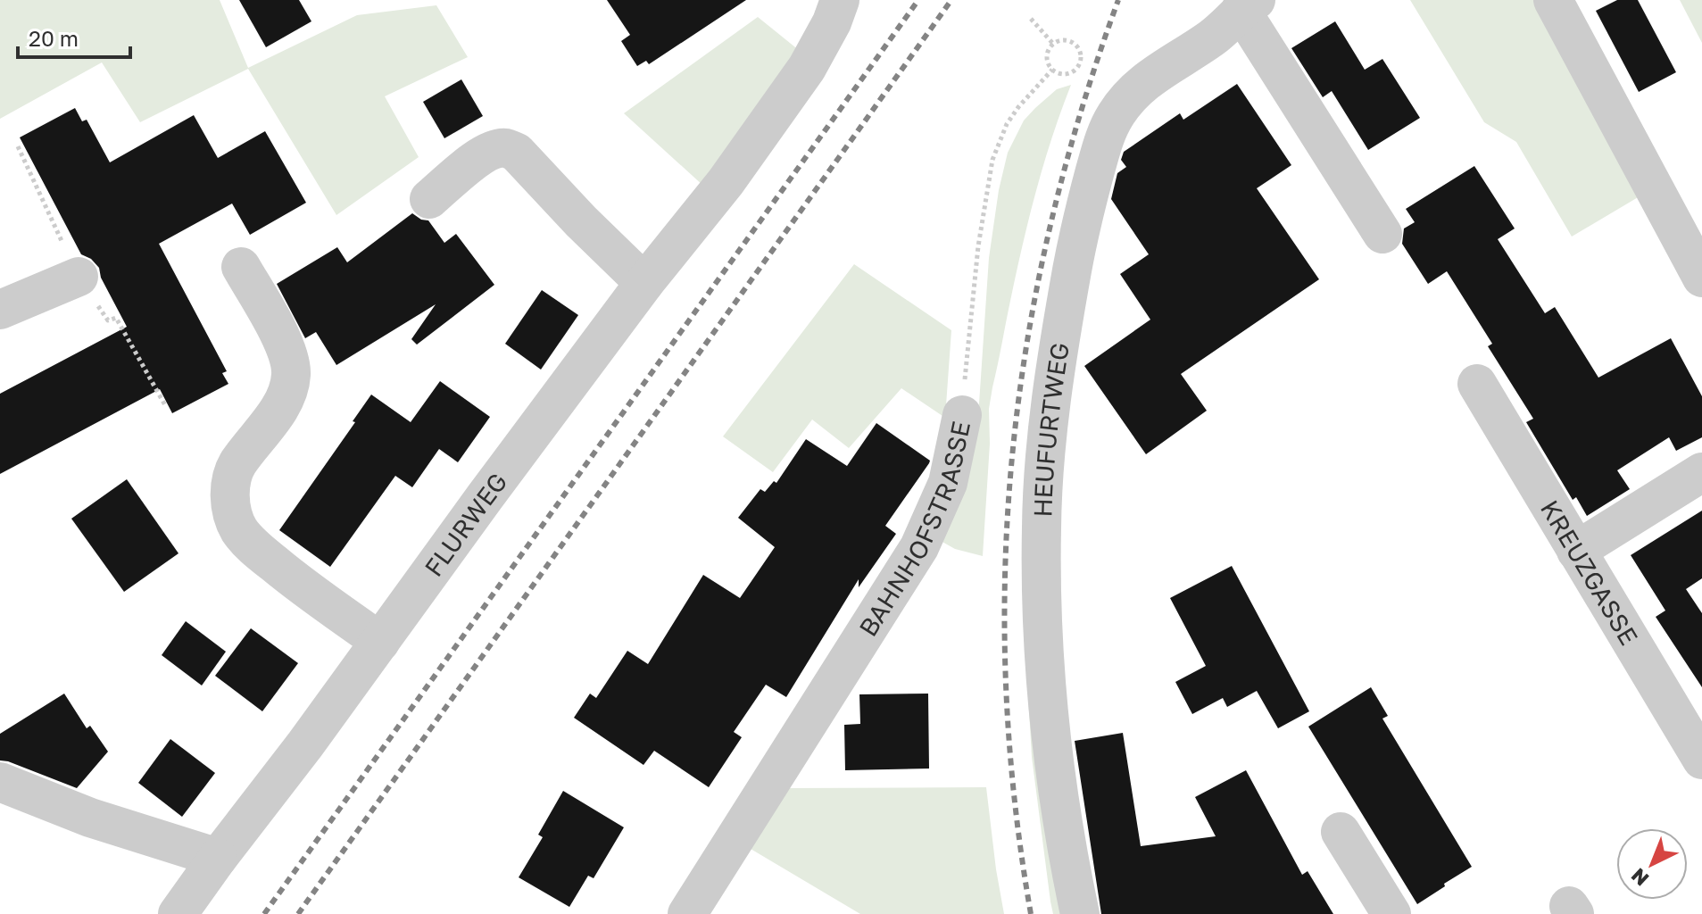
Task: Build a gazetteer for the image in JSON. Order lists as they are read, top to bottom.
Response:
{
  "streets": {
    "street": [
      "HEUFURTWEG",
      "FLURWEG",
      "BAHNHOFSTRASSE",
      "KREUZGASSE"
    ]
  },
  "scale_bar": "20 m",
  "north": "bottom left"
}
